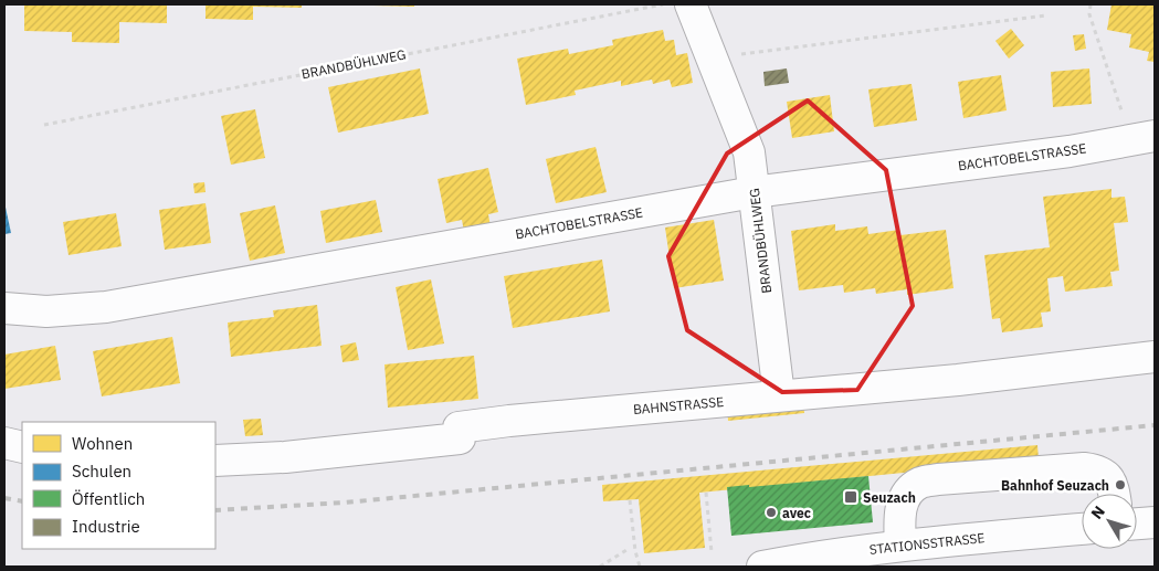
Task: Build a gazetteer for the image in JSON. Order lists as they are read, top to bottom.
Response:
{
  "streets": {
    "street": [
      "BRANDBÜHLWEG",
      "BACHTOBELSTRASSE",
      "BAHNSTRASSE",
      "STATIONSSTRASSE"
    ]
  },
  "crossings": [
    ["BRANDBÜHLWEG", "BACHTOBELSTRASSE"],
    ["BRANDBÜHLWEG", "BAHNSTRASSE"]
  ],
  "places": {
    "other": ["Bahnhof Seuzach", "avec"],
    "transit": ["Seuzach"]
  },
  "legend": [
    "Wohnen",
    "Schulen",
    "Öffentlich",
    "Industrie"
  ],
  "north": "top left"
}
